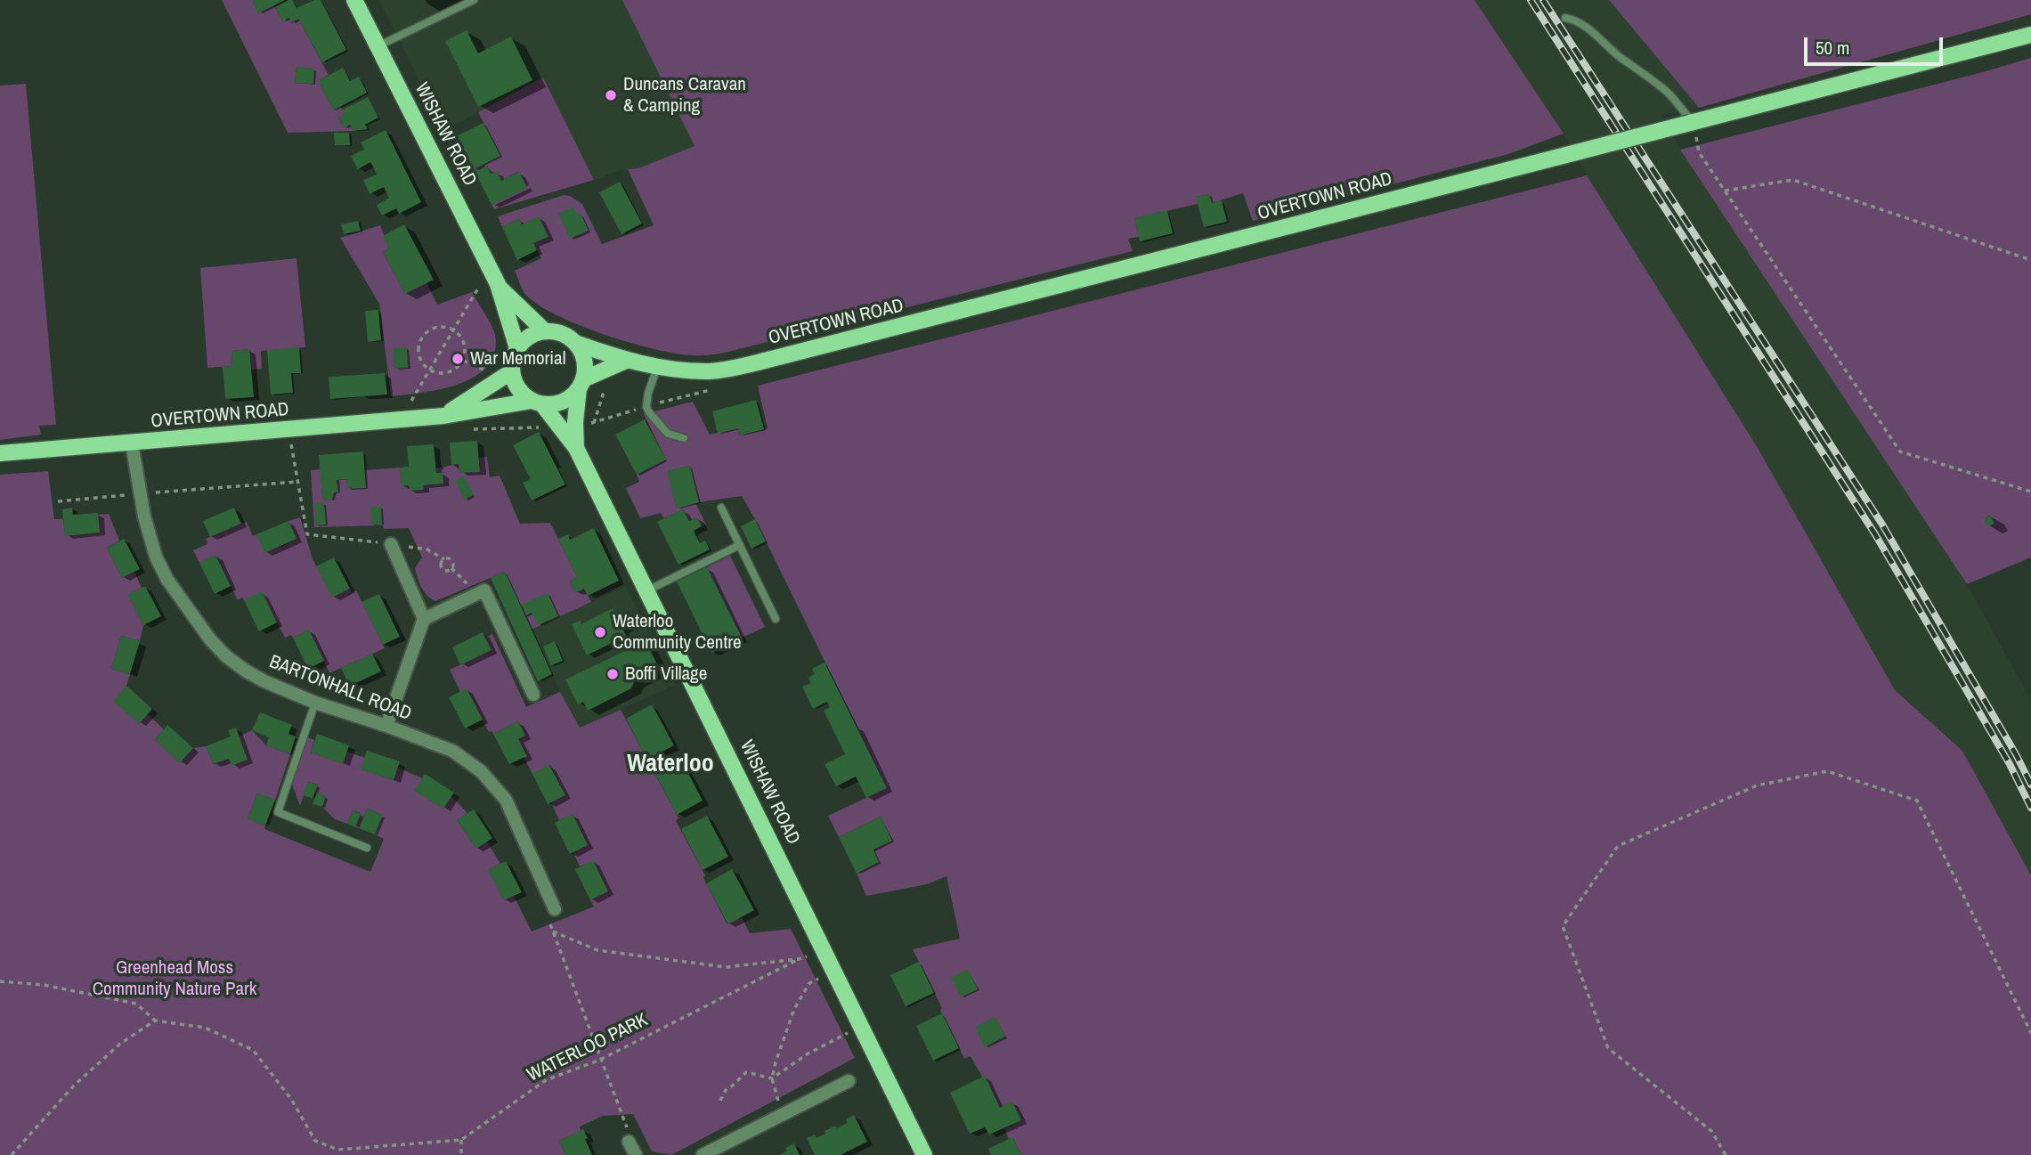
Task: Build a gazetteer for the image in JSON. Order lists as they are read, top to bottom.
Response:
{
  "streets": {
    "main road": ["WISHAW ROAD", "OVERTOWN ROAD"],
    "street": ["BARTONHALL ROAD"],
    "path": ["WATERLOO PARK"]
  },
  "crossings": [
    ["WISHAW ROAD", "OVERTOWN ROAD"],
    ["OVERTOWN ROAD", "BARTONHALL ROAD"]
  ],
  "districts": ["Waterloo"],
  "parks": ["Greenhead Moss Community Nature Park"],
  "places": [
    "Duncans Caravan & Camping",
    "War Memorial",
    "Waterloo Community Centre",
    "Boffi Village"
  ],
  "scale_bar": "50 m"
}
